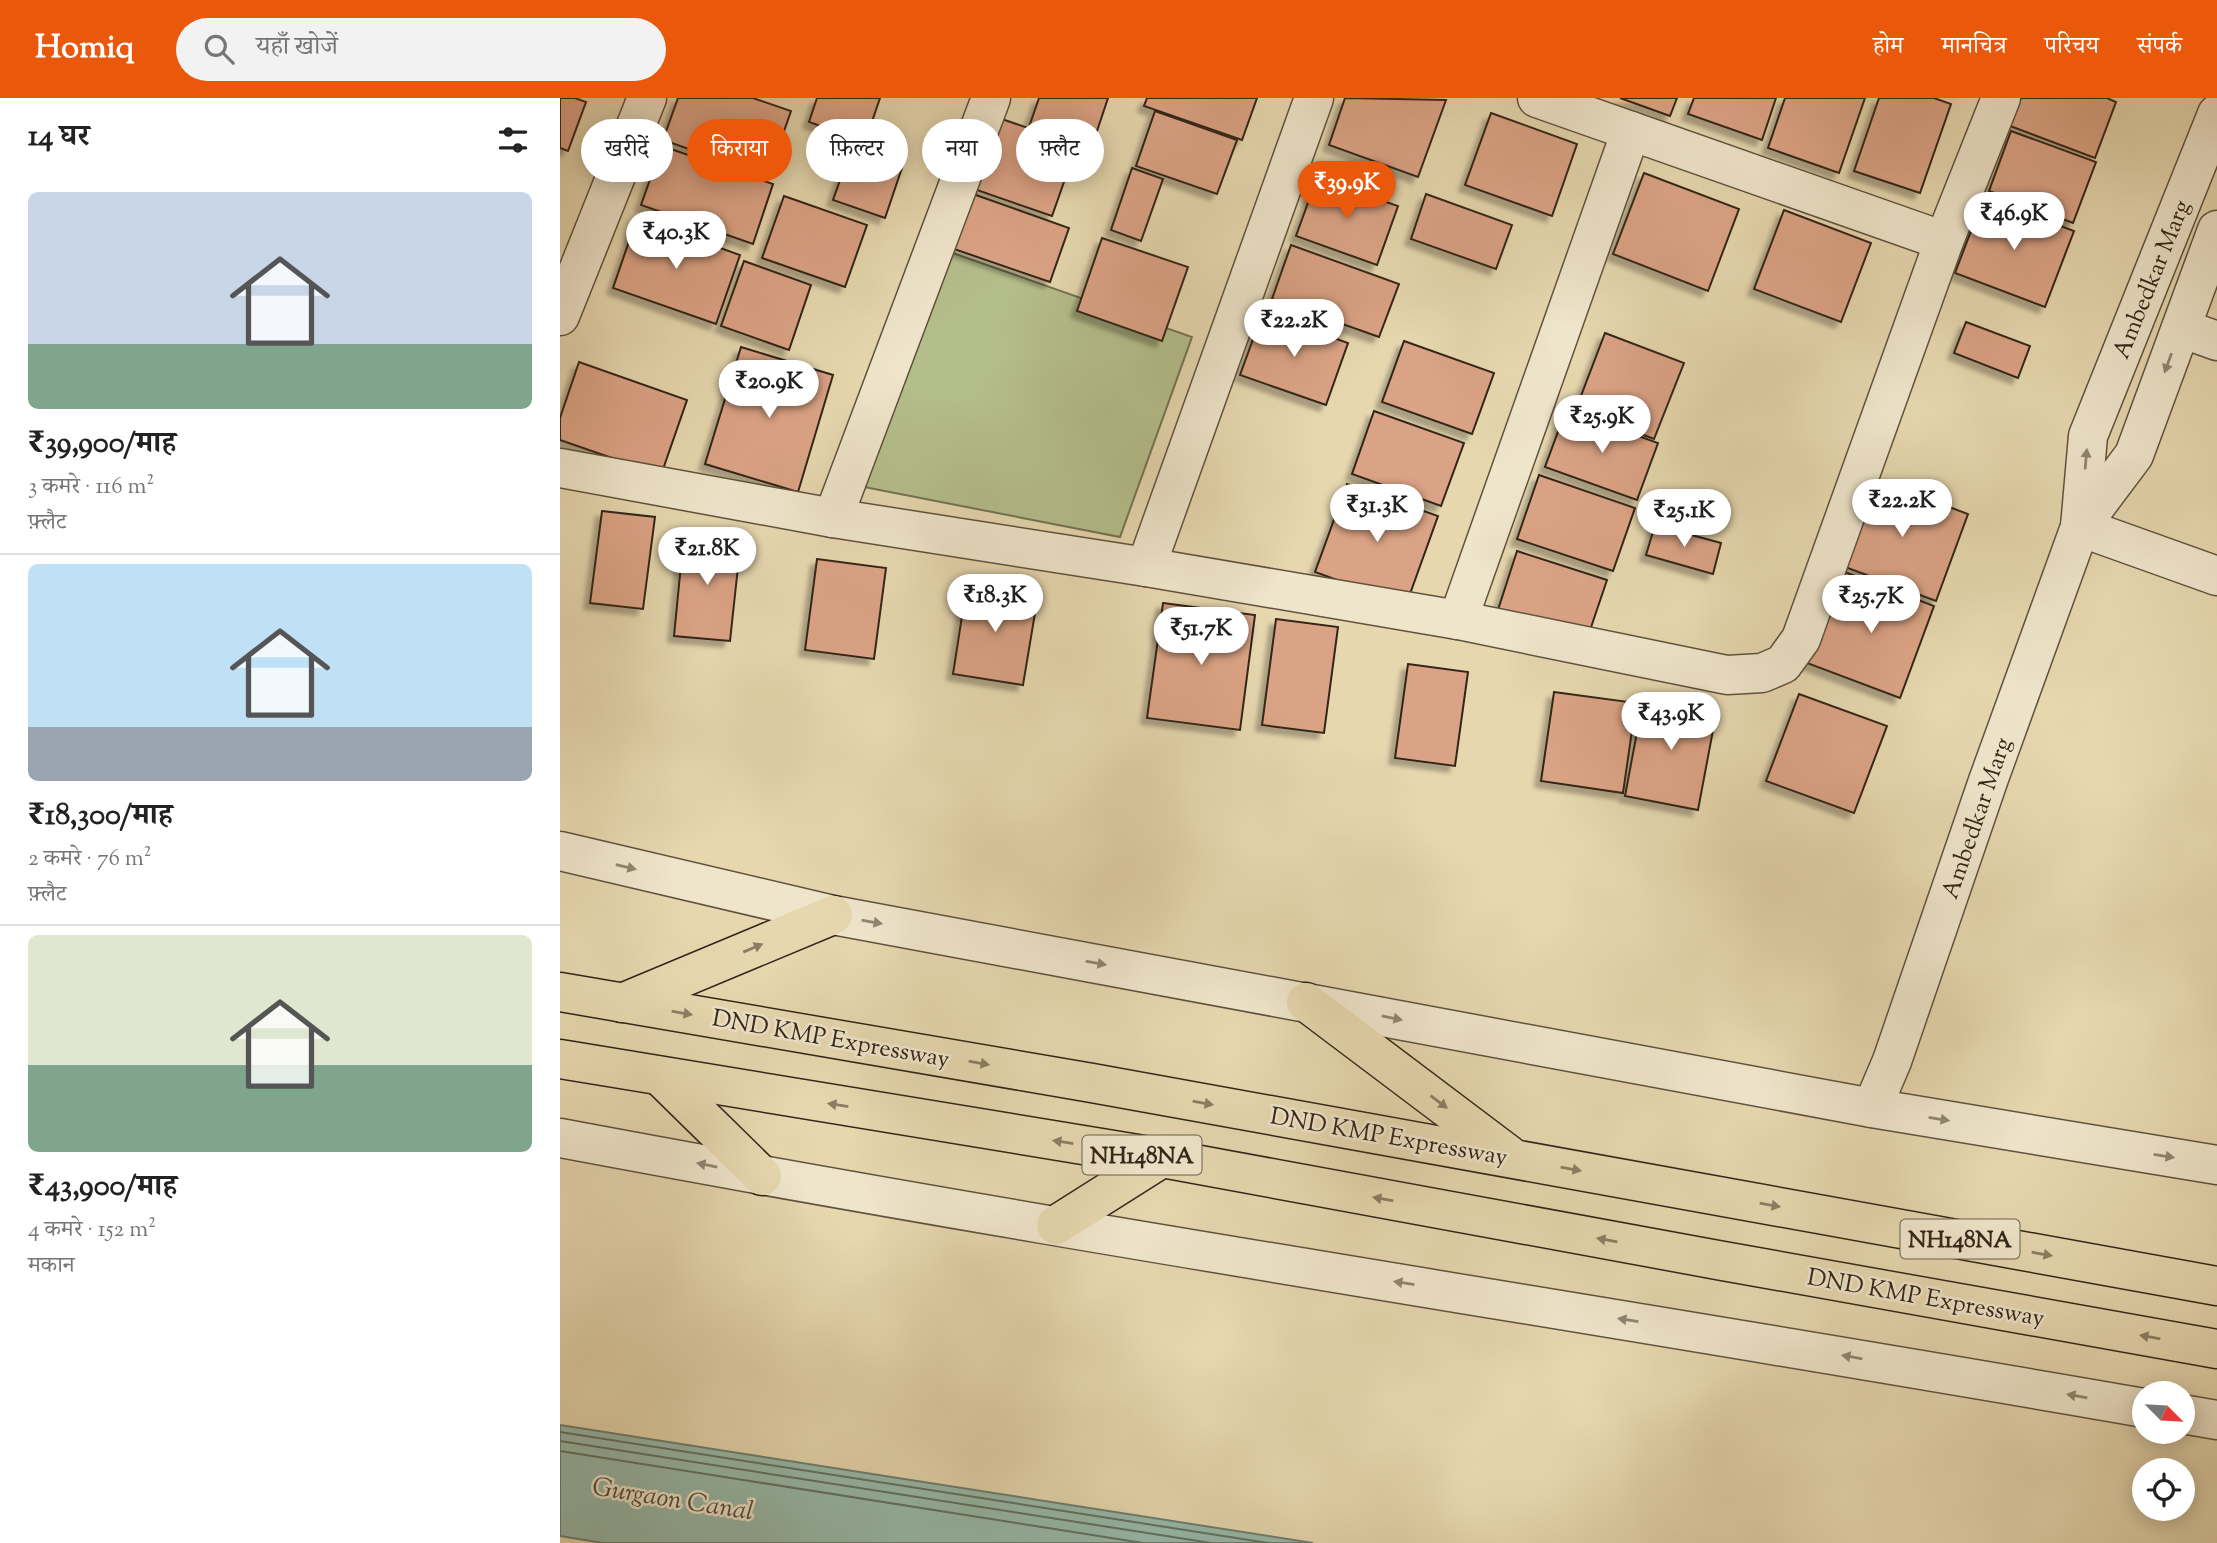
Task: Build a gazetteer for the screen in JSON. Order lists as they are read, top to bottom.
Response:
{
  "streets": {
    "highway": ["DND KMP Expressway", "NH148NA"],
    "street": ["Ambedkar Marg"]
  },
  "water": ["Gurgaon Canal"],
  "north": "bottom right",
  "page": {
    "header": "Homiq",
    "search": "यहाँ खोजें",
    "nav": [
      "होम",
      "मानचित्र",
      "परिचय",
      "संपर्क"
    ],
    "heading": "14 घर",
    "chip": [
      "खरीदें",
      "किराया",
      "फ़िल्टर",
      "नया",
      "फ़्लैट"
    ],
    "price": [
      "₹39.9K",
      "₹46.9K",
      "₹40.3K",
      "₹22.2K",
      "₹20.9K",
      "₹25.9K",
      "₹22.2K",
      "₹31.3K",
      "₹25.1K",
      "₹21.8K",
      "₹18.3K",
      "₹25.7K",
      "₹51.7K",
      "₹43.9K"
    ],
    "list": [
      {
        "name": "₹39,900/माह",
        "note": "3 कमरे · 116 m² · फ़्लैट"
      },
      {
        "name": "₹18,300/माह",
        "note": "2 कमरे · 76 m² · फ़्लैट"
      },
      {
        "name": "₹43,900/माह",
        "note": "4 कमरे · 152 m² · मकान"
      }
    ]
  }
}
